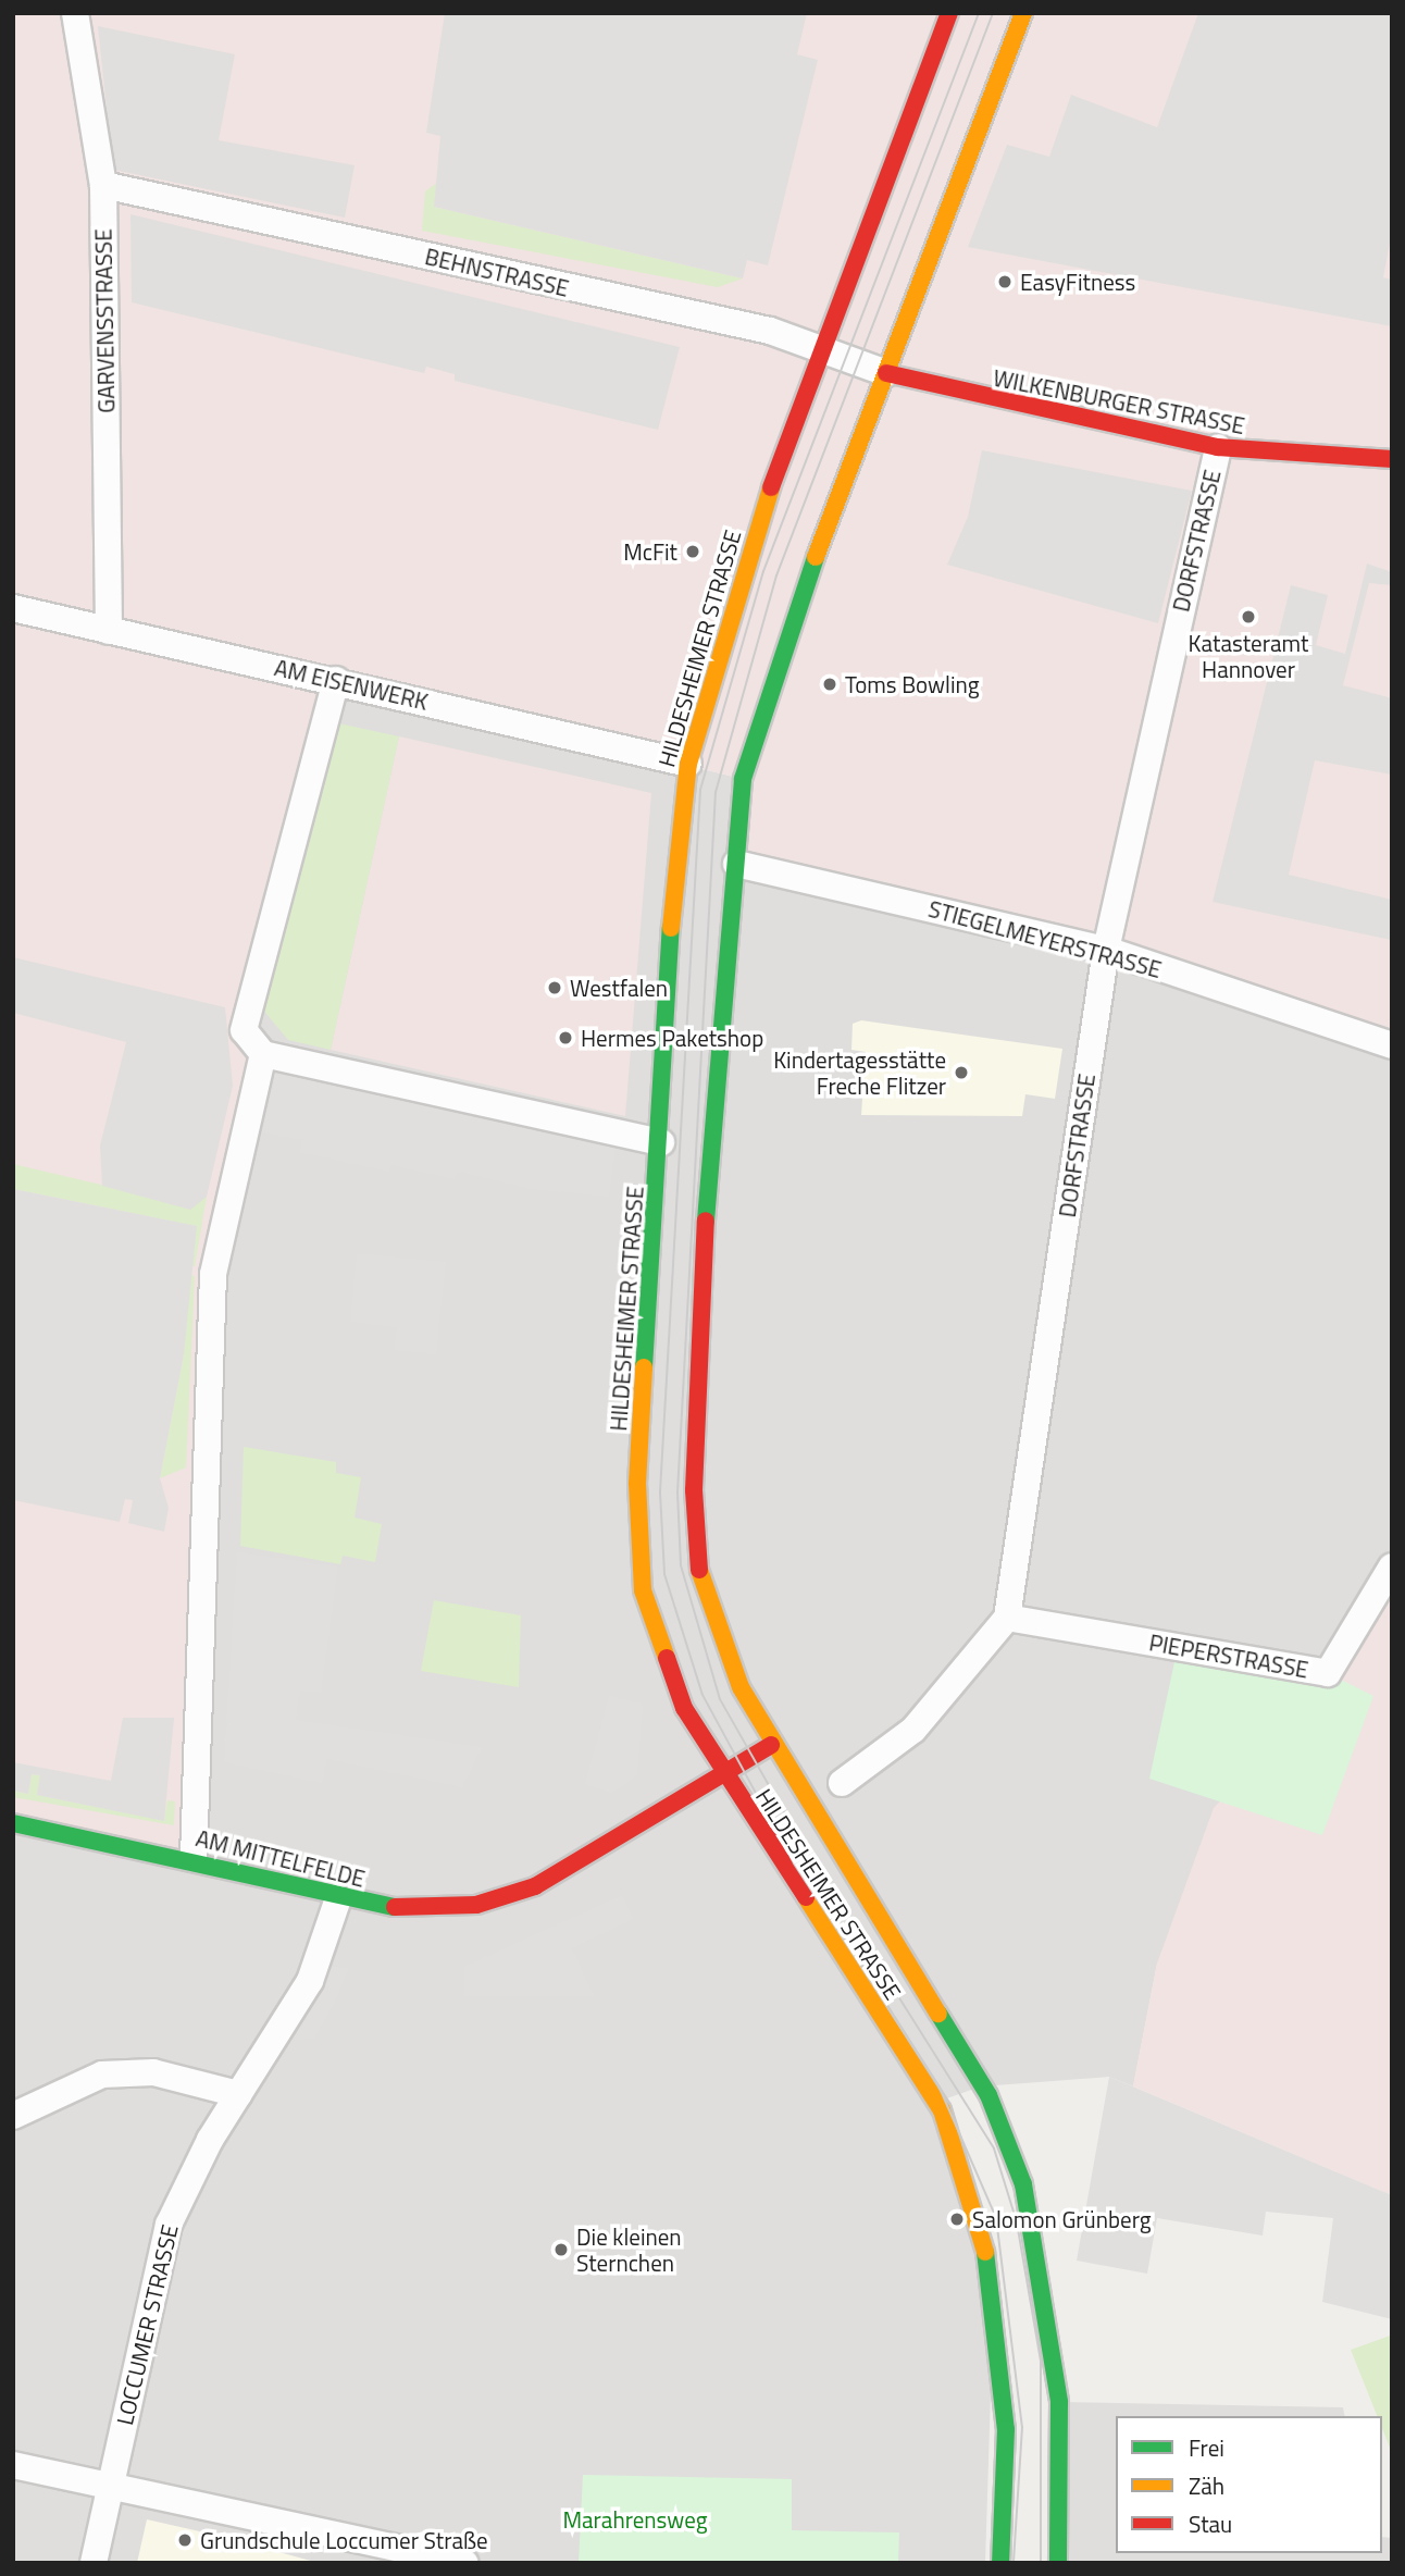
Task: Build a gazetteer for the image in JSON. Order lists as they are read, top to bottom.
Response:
{
  "streets": {
    "main road": ["WILKENBURGER STRASSE", "HILDESHEIMER STRASSE", "AM MITTELFELDE"],
    "street": [
      "BEHNSTRASSE",
      "GARVENSSTRASSE",
      "DORFSTRASSE",
      "AM EISENWERK",
      "STIEGELMEYERSTRASSE",
      "PIEPERSTRASSE",
      "LOCCUMER STRASSE"
    ]
  },
  "crossings": [
    ["BEHNSTRASSE", "GARVENSSTRASSE"],
    ["BEHNSTRASSE", "WILKENBURGER STRASSE"],
    ["BEHNSTRASSE", "HILDESHEIMER STRASSE"],
    ["GARVENSSTRASSE", "AM EISENWERK"],
    ["WILKENBURGER STRASSE", "DORFSTRASSE"],
    ["WILKENBURGER STRASSE", "HILDESHEIMER STRASSE"],
    ["DORFSTRASSE", "STIEGELMEYERSTRASSE"],
    ["DORFSTRASSE", "PIEPERSTRASSE"],
    ["HILDESHEIMER STRASSE", "AM EISENWERK"],
    ["HILDESHEIMER STRASSE", "STIEGELMEYERSTRASSE"],
    ["HILDESHEIMER STRASSE", "AM MITTELFELDE"],
    ["AM MITTELFELDE", "LOCCUMER STRASSE"]
  ],
  "parks": ["Marahrensweg"],
  "places": [
    "EasyFitness",
    "McFit",
    "Katasteramt Hannover",
    "Toms Bowling",
    "Westfalen",
    "Hermes Paketshop",
    "Kindertagesstätte Freche Flitzer",
    "Salomon Grünberg",
    "Die kleinen Sternchen",
    "Grundschule Loccumer Straße"
  ],
  "legend": ["Frei", "Zäh", "Stau"]
}
